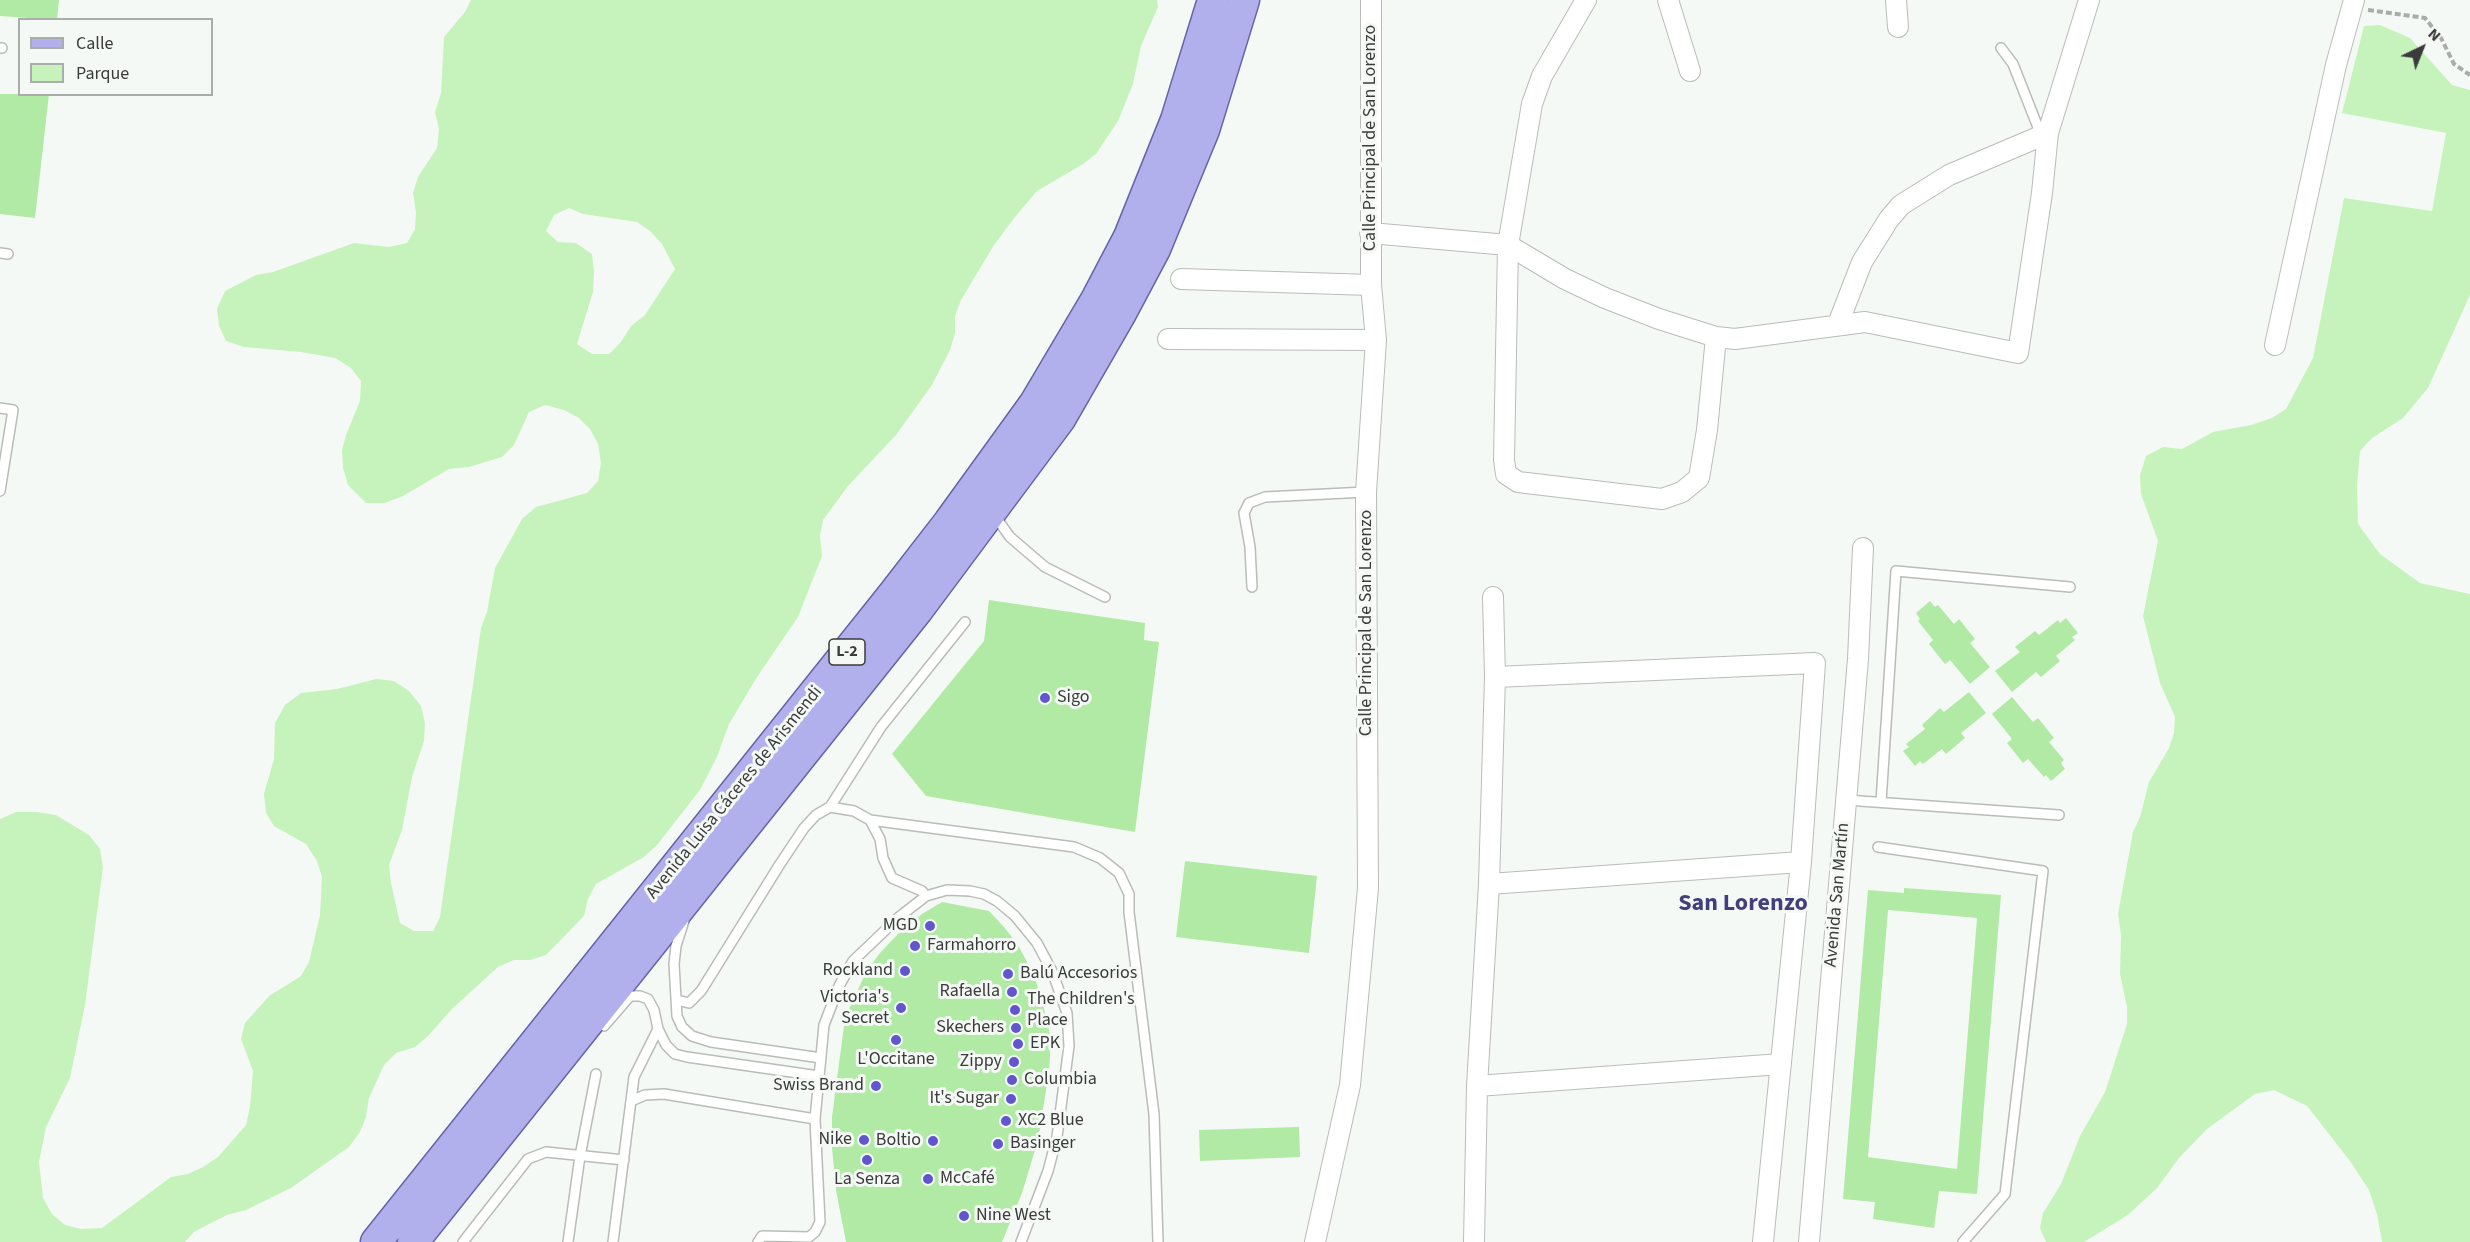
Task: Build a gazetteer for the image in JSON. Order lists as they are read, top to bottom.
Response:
{
  "streets": {
    "main road": ["L-2", "Avenida Luisa Cáceres de Arismendi"],
    "street": ["Calle Principal de San Lorenzo", "Avenida San Martín"]
  },
  "districts": ["San Lorenzo"],
  "places": [
    "Sigo",
    "MGD",
    "Farmahorro",
    "Rockland",
    "Balú Accesorios",
    "Rafaella",
    "Victoria's Secret",
    "The Children's Place",
    "Skechers",
    "L'Occitane",
    "EPK",
    "Zippy",
    "Columbia",
    "Swiss Brand",
    "It's Sugar",
    "XC2 Blue",
    "Nike",
    "Boltio",
    "Basinger",
    "La Senza",
    "McCafé",
    "Nine West"
  ],
  "legend": ["Calle", "Parque"],
  "north": "top right"
}
